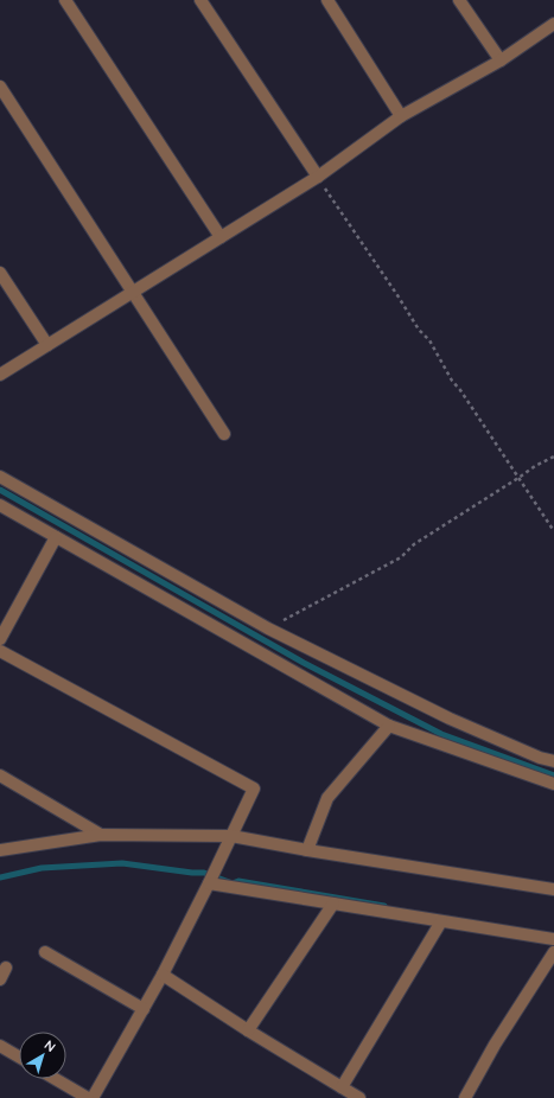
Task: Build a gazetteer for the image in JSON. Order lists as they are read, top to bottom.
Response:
{
  "north": "top right"
}
